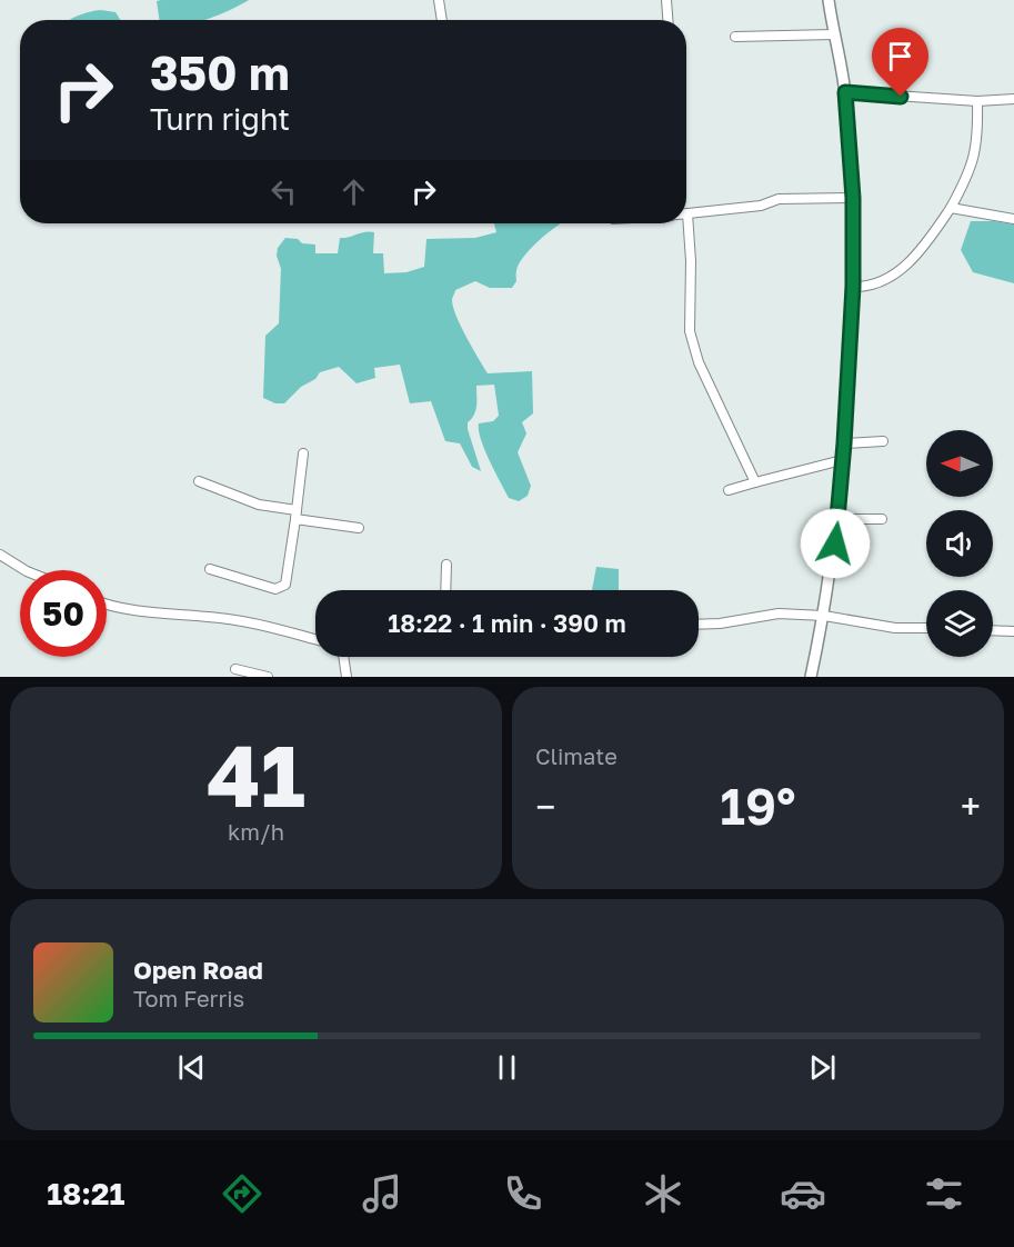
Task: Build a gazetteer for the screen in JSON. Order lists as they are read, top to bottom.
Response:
{
  "north": "left",
  "page": {
    "turn": ["350 m", "Turn right"],
    "limit": "50",
    "trip": "18:22 · 1 min · 390 m",
    "tile": [
      ["41", "km/h"],
      "Climate"
    ],
    "heat": ["−", "19°", "+"],
    "song": ["Open Road", "Tom Ferris"],
    "tabs": "18:21"
  }
}
